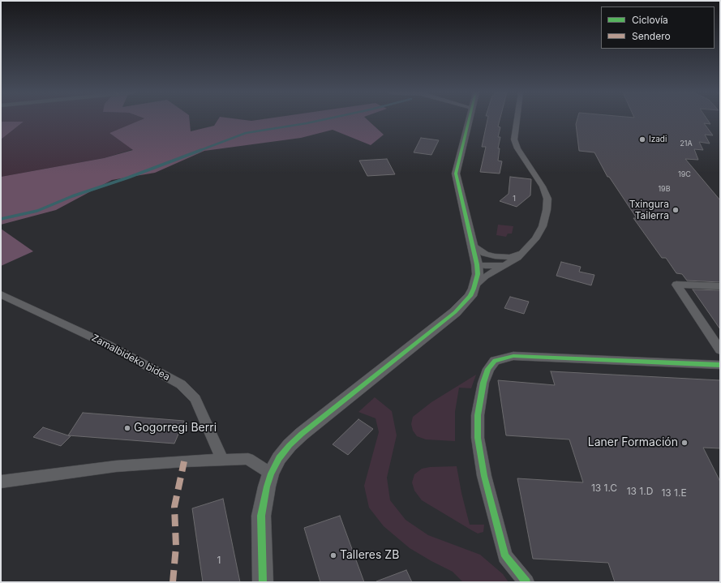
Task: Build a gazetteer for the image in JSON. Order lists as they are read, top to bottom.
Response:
{
  "streets": {
    "street": ["Zamalbideko bidea"]
  },
  "places": [
    "Izadi",
    "Txingura Tailerra",
    "Gogorregi Berri",
    "Laner Formación",
    "Talleres ZB"
  ],
  "house_numbers": [
    "21A",
    "19C",
    "19B",
    "1",
    "13 1.C",
    "13 1.D",
    "13 1.E",
    "1"
  ],
  "legend": ["Ciclovía", "Sendero"]
}
